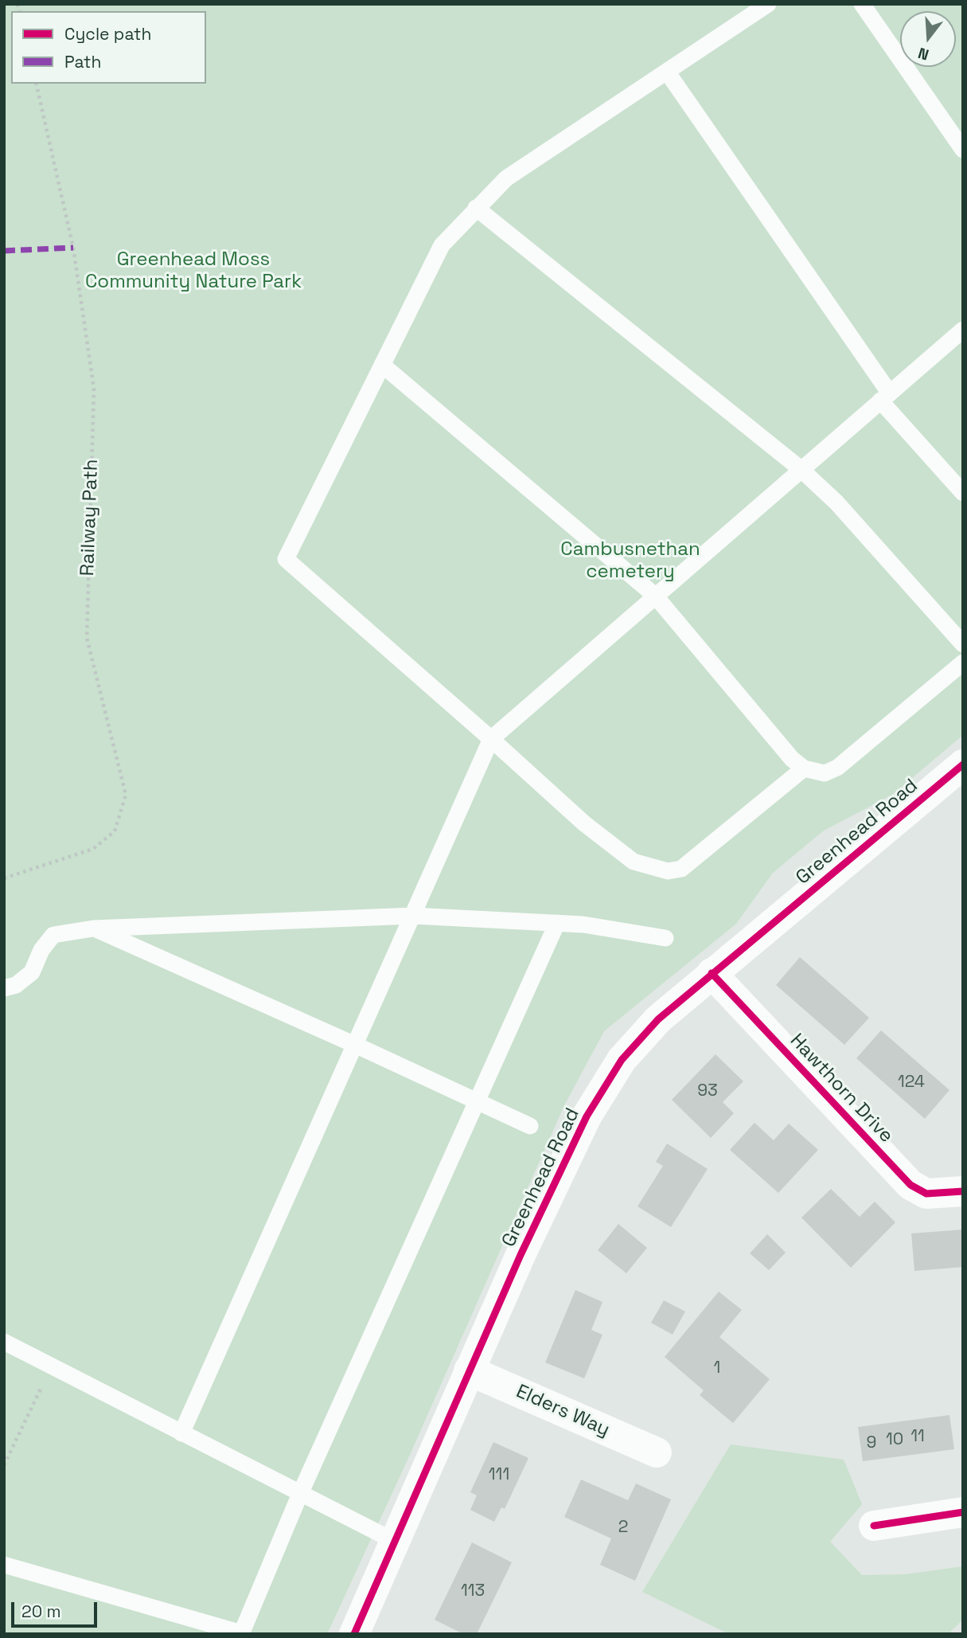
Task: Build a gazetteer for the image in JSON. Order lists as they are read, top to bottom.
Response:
{
  "streets": {
    "street": ["Greenhead Road", "Hawthorn Drive", "Elders Way"],
    "path": ["Railway Path"]
  },
  "crossings": [
    ["Greenhead Road", "Hawthorn Drive"],
    ["Greenhead Road", "Elders Way"]
  ],
  "parks": ["Greenhead Moss Community Nature Park", "Cambusnethan cemetery"],
  "house_numbers": [
    "124",
    "93",
    "1",
    "11",
    "10",
    "9",
    "111",
    "2",
    "113"
  ],
  "legend": ["Cycle path", "Path"],
  "scale_bar": "20 m",
  "north": "bottom"
}
